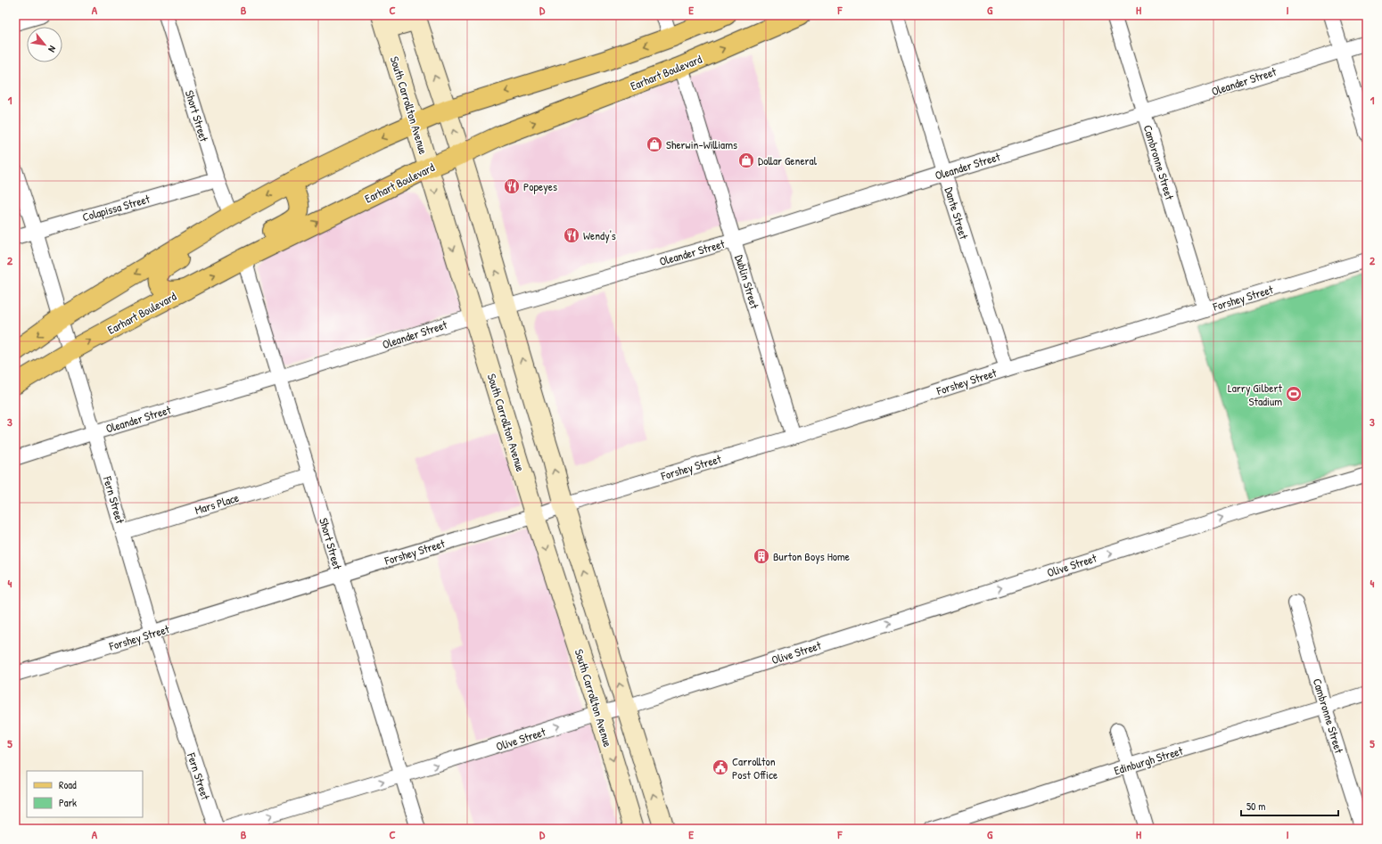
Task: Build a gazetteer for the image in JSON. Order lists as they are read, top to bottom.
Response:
{
  "streets": {
    "main road": ["Earhart Boulevard", "South Carrollton Avenue"],
    "street": [
      "Oleander Street",
      "Short Street",
      "Cambronne Street",
      "Colapissa Street",
      "Dante Street",
      "Dublin Street",
      "Forshey Street",
      "Fern Street",
      "Mars Place",
      "Olive Street",
      "Edinburgh Street"
    ]
  },
  "crossings": [
    ["Earhart Boulevard", "South Carrollton Avenue"],
    ["Earhart Boulevard", "Short Street"],
    ["Earhart Boulevard", "Dublin Street"],
    ["Earhart Boulevard", "Fern Street"],
    ["Oleander Street", "South Carrollton Avenue"],
    ["Oleander Street", "Short Street"],
    ["Oleander Street", "Cambronne Street"],
    ["Oleander Street", "Dante Street"],
    ["Oleander Street", "Dublin Street"],
    ["Oleander Street", "Fern Street"],
    ["South Carrollton Avenue", "Forshey Street"],
    ["South Carrollton Avenue", "Olive Street"],
    ["Short Street", "Colapissa Street"],
    ["Short Street", "Forshey Street"],
    ["Short Street", "Mars Place"],
    ["Short Street", "Olive Street"],
    ["Cambronne Street", "Forshey Street"],
    ["Cambronne Street", "Edinburgh Street"],
    ["Colapissa Street", "Fern Street"],
    ["Dante Street", "Forshey Street"],
    ["Dublin Street", "Forshey Street"],
    ["Forshey Street", "Fern Street"],
    ["Fern Street", "Mars Place"]
  ],
  "one_way": ["Olive Street"],
  "places": {
    "shop": ["Sherwin-Williams", "Dollar General"],
    "restaurant": ["Popeyes", "Wendy's"],
    "sports": ["Larry Gilbert Stadium"],
    "building": ["Burton Boys Home"],
    "public building": ["Carrollton Post Office"]
  },
  "legend": ["Road", "Park"],
  "scale_bar": "50 m",
  "north": "bottom right",
  "grid": {
    "columns": [
      "A",
      "B",
      "C",
      "D",
      "E",
      "F",
      "G",
      "H",
      "I"
    ],
    "rows": [
      "1",
      "2",
      "3",
      "4",
      "5"
    ]
  }
}
